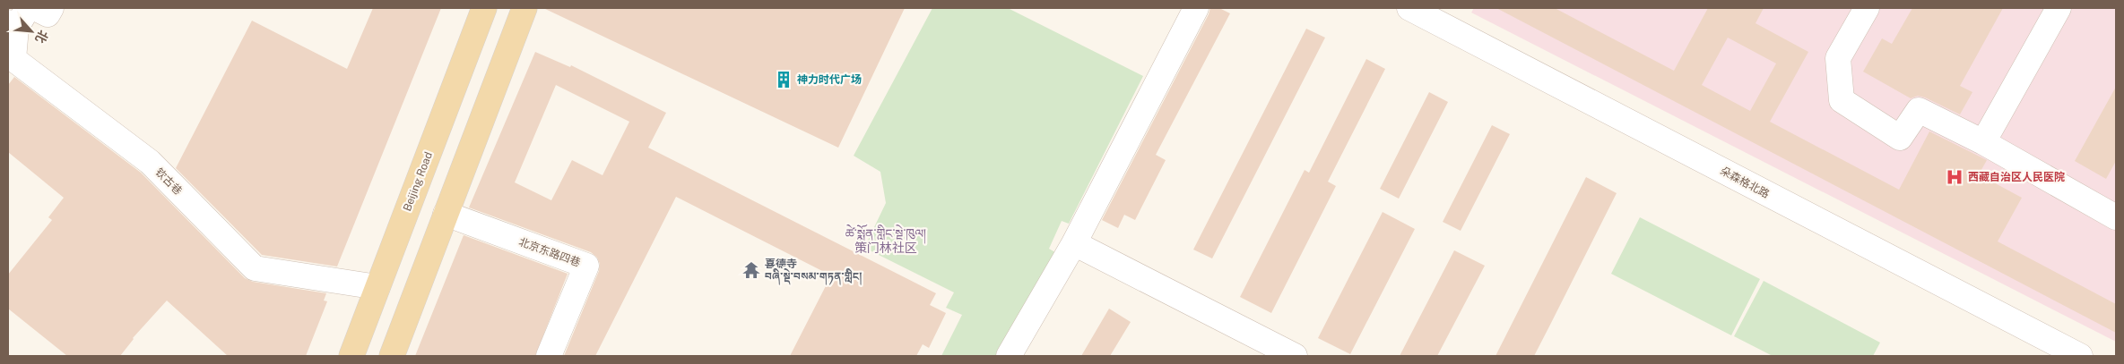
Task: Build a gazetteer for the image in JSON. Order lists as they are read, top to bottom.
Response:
{
  "streets": {
    "main road": ["Beijing Road"],
    "street": ["钦古巷", "朵森格北路", "北京东路四巷"]
  },
  "crossings": [
    ["钦古巷", "Beijing Road"]
  ],
  "districts": ["ཚེ་སྨོན་གླིང་སྡེ་ཁུལ། 策门林社区"],
  "places": {
    "building": ["神力时代广场"],
    "hospital": ["西藏自治区人民医院"],
    "temple": ["喜德寺 བཞི་སྡེ་བསམ་གཏན་གླིང།"]
  },
  "north": "bottom right"
}
